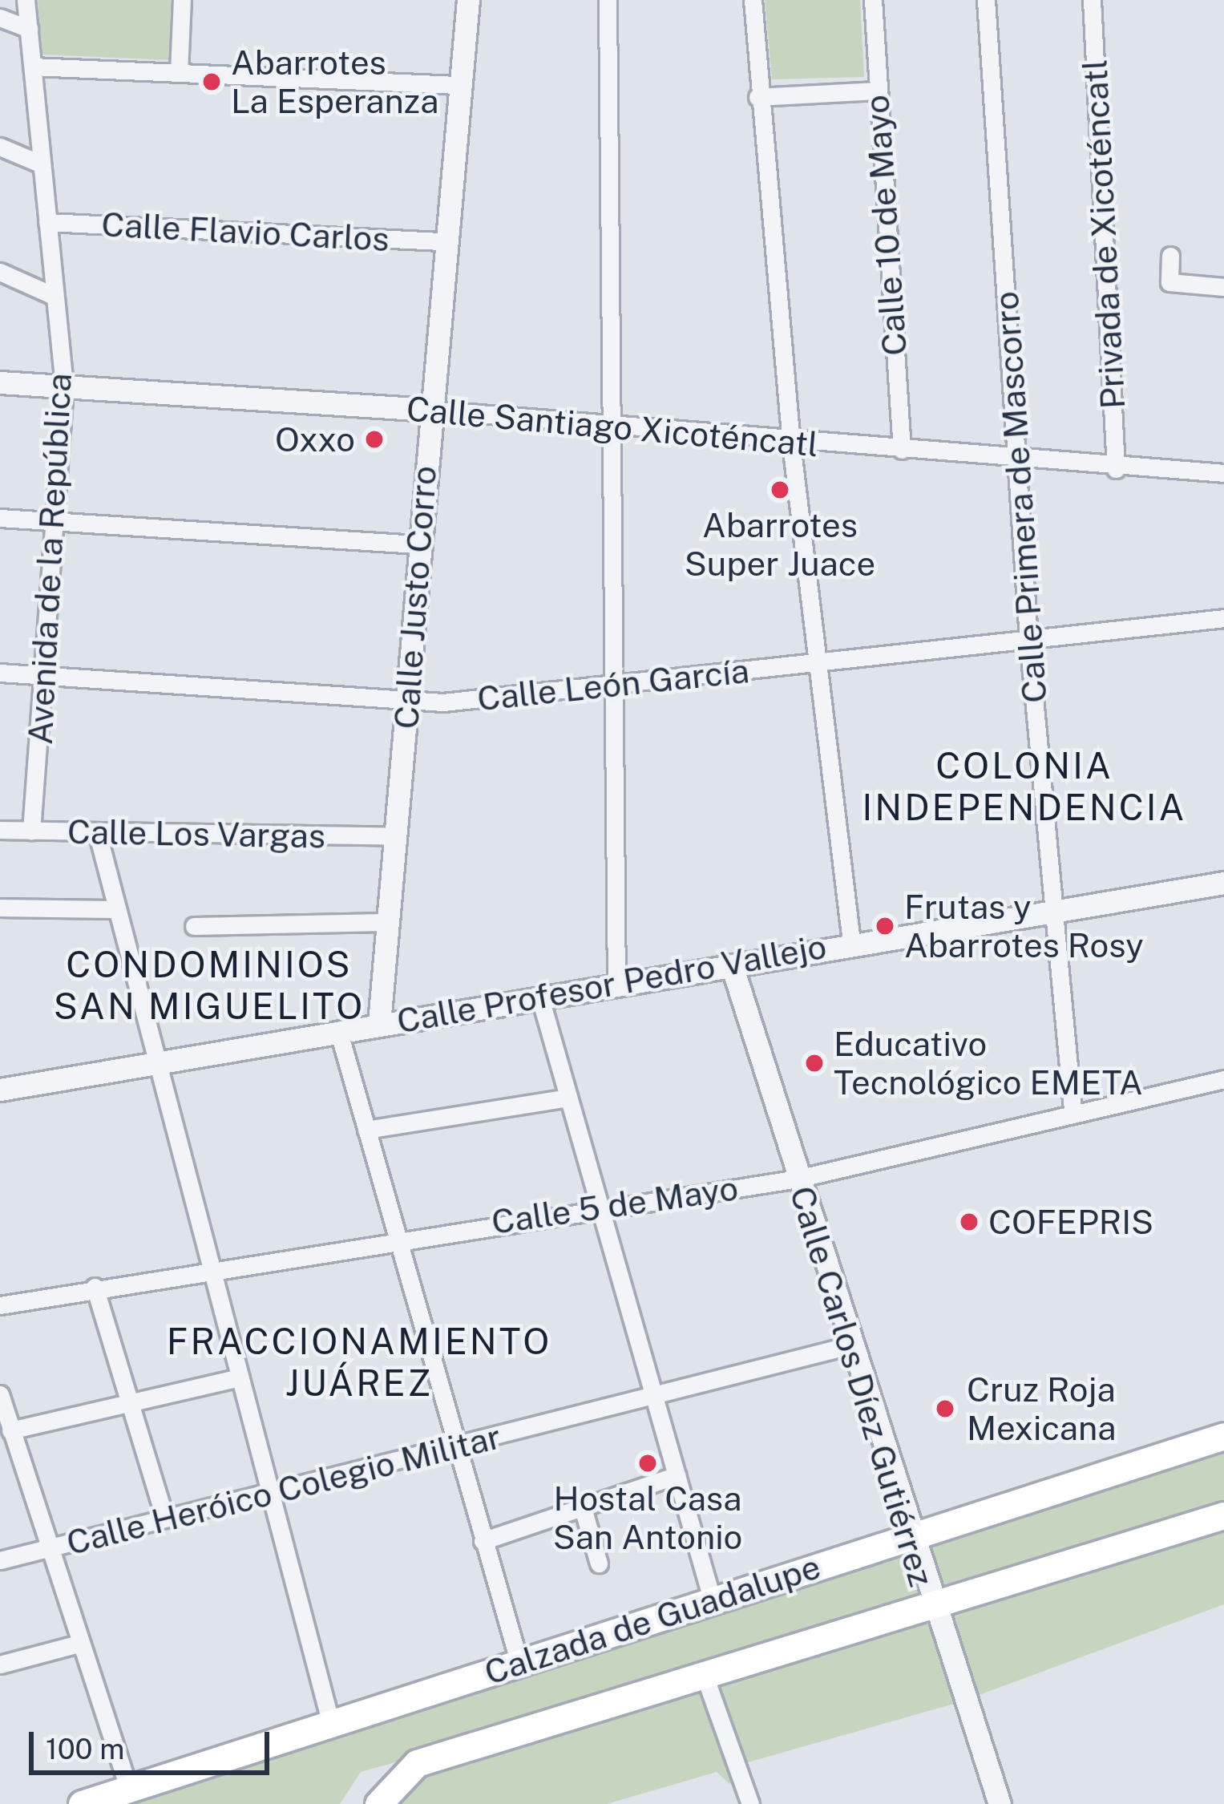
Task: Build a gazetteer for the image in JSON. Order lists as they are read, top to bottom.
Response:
{
  "streets": {
    "main road": ["Calzada de Guadalupe"],
    "street": [
      "Calle 10 de Mayo",
      "Calle Flavio Carlos",
      "Privada de Xicoténcatl",
      "Calle Santiago Xicoténcatl",
      "Calle Primera de Mascorro",
      "Avenida de la República",
      "Calle Justo Corro",
      "Calle León García",
      "Calle Los Vargas",
      "Calle Profesor Pedro Vallejo",
      "Calle 5 de Mayo",
      "Calle Carlos Díez Gutiérrez",
      "Calle Heróico Colegio Militar"
    ]
  },
  "crossings": [
    ["Calle 10 de Mayo", "Calle Santiago Xicoténcatl"],
    ["Calle Flavio Carlos", "Avenida de la República"],
    ["Calle Flavio Carlos", "Calle Justo Corro"],
    ["Privada de Xicoténcatl", "Calle Santiago Xicoténcatl"],
    ["Calle Santiago Xicoténcatl", "Calle Primera de Mascorro"],
    ["Calle Santiago Xicoténcatl", "Avenida de la República"],
    ["Calle Santiago Xicoténcatl", "Calle Justo Corro"],
    ["Calle Primera de Mascorro", "Calle León García"],
    ["Calle Primera de Mascorro", "Calle Profesor Pedro Vallejo"],
    ["Calle Primera de Mascorro", "Calle 5 de Mayo"],
    ["Avenida de la República", "Calle León García"],
    ["Avenida de la República", "Calle Los Vargas"],
    ["Calle Justo Corro", "Calle León García"],
    ["Calle Justo Corro", "Calle Los Vargas"],
    ["Calle Justo Corro", "Calle Profesor Pedro Vallejo"],
    ["Calle Profesor Pedro Vallejo", "Calle Carlos Díez Gutiérrez"],
    ["Calle 5 de Mayo", "Calle Carlos Díez Gutiérrez"],
    ["Calle Carlos Díez Gutiérrez", "Calle Heróico Colegio Militar"],
    ["Calle Carlos Díez Gutiérrez", "Calzada de Guadalupe"]
  ],
  "districts": ["COLONIA INDEPENDENCIA", "CONDOMINIOS SAN MIGUELITO", "FRACCIONAMIENTO JUÁREZ"],
  "places": [
    "Abarrotes La Esperanza",
    "Oxxo",
    "Abarrotes Super Juace",
    "Frutas y Abarrotes Rosy",
    "Educativo Tecnológico EMETA",
    "COFEPRIS",
    "Cruz Roja Mexicana",
    "Hostal Casa San Antonio"
  ],
  "scale_bar": "100 m"
}
